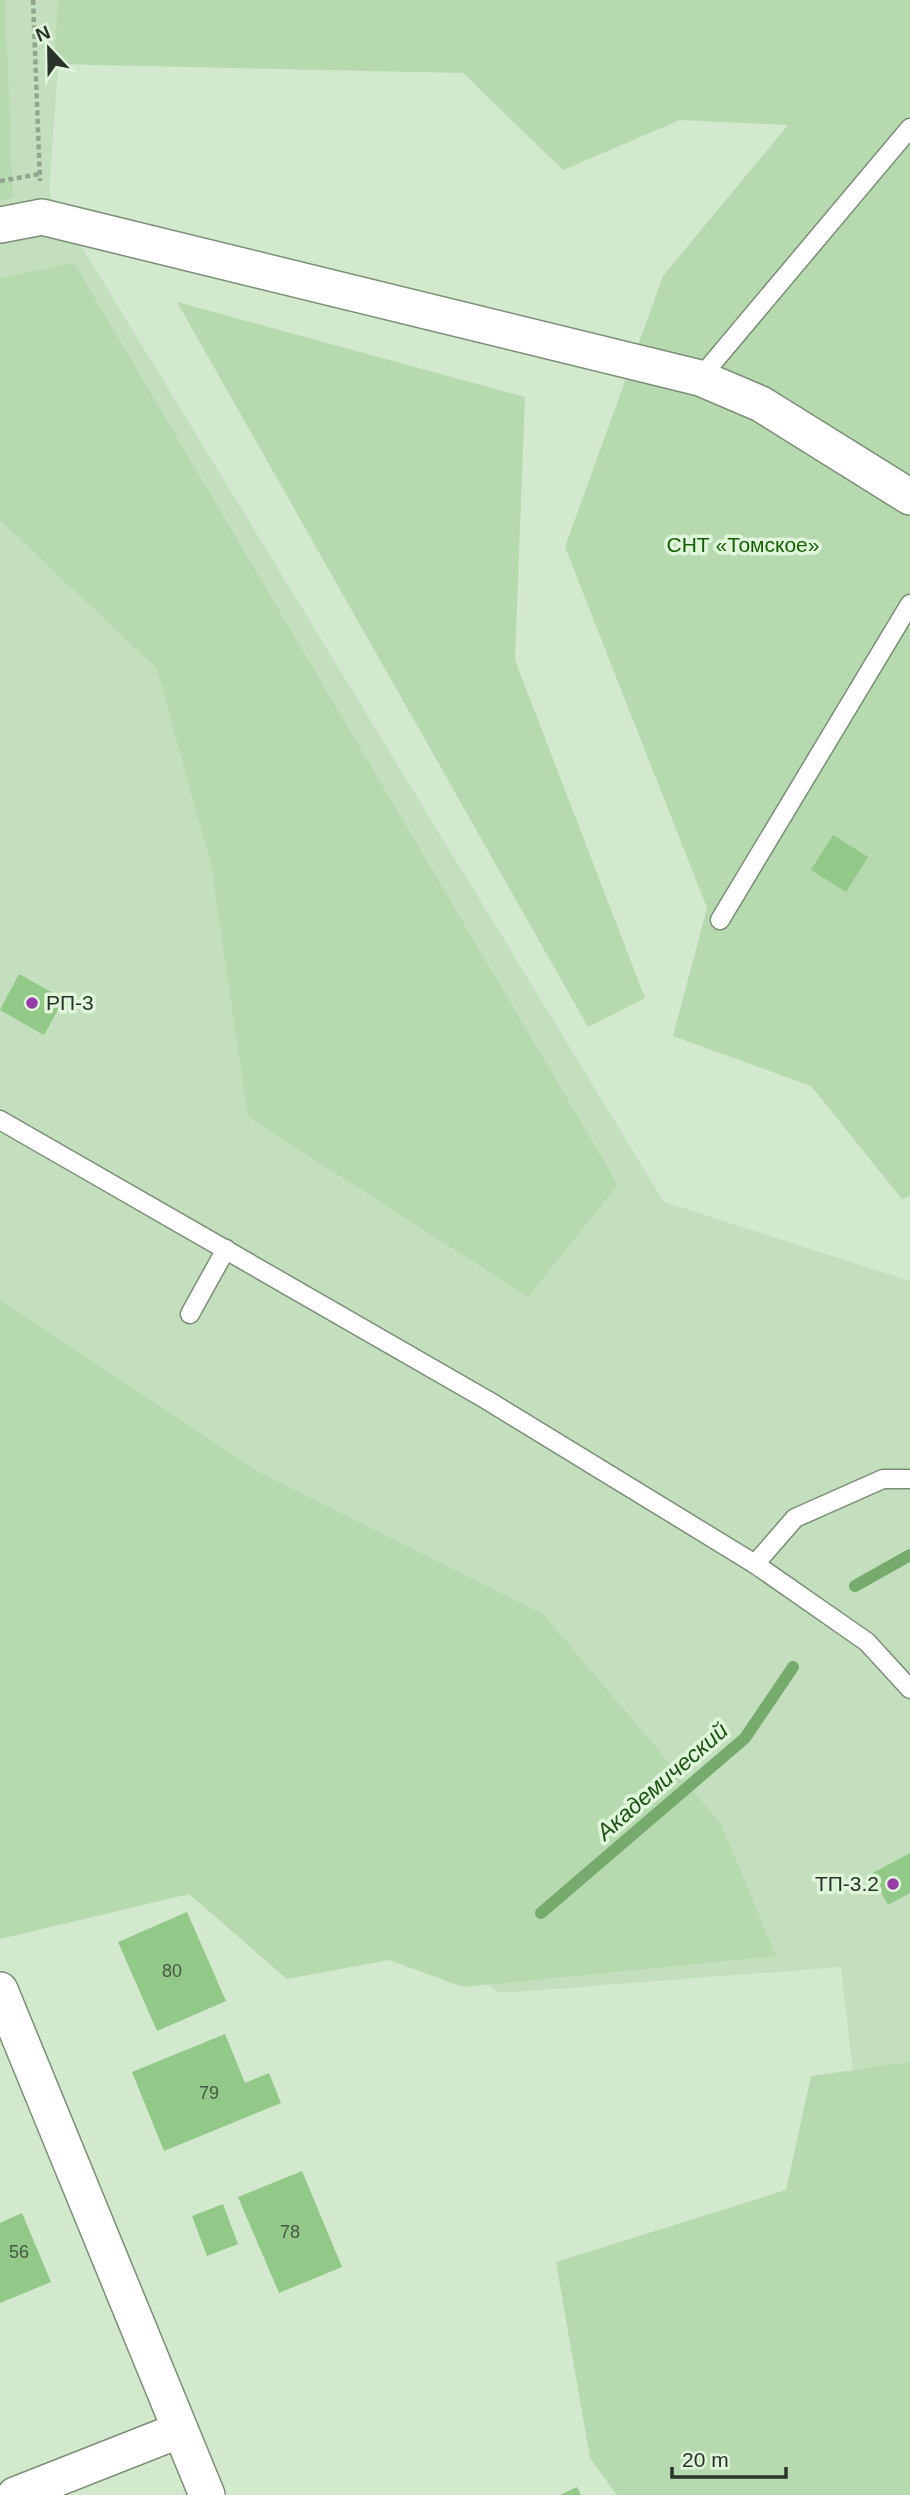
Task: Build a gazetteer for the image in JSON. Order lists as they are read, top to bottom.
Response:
{
  "water": ["Академический"],
  "parks": ["СНТ «Томское»"],
  "places": ["РП-3", "ТП-3.2"],
  "house_numbers": [
    "80",
    "79",
    "78",
    "56"
  ],
  "scale_bar": "20 m",
  "north": "top"
}
